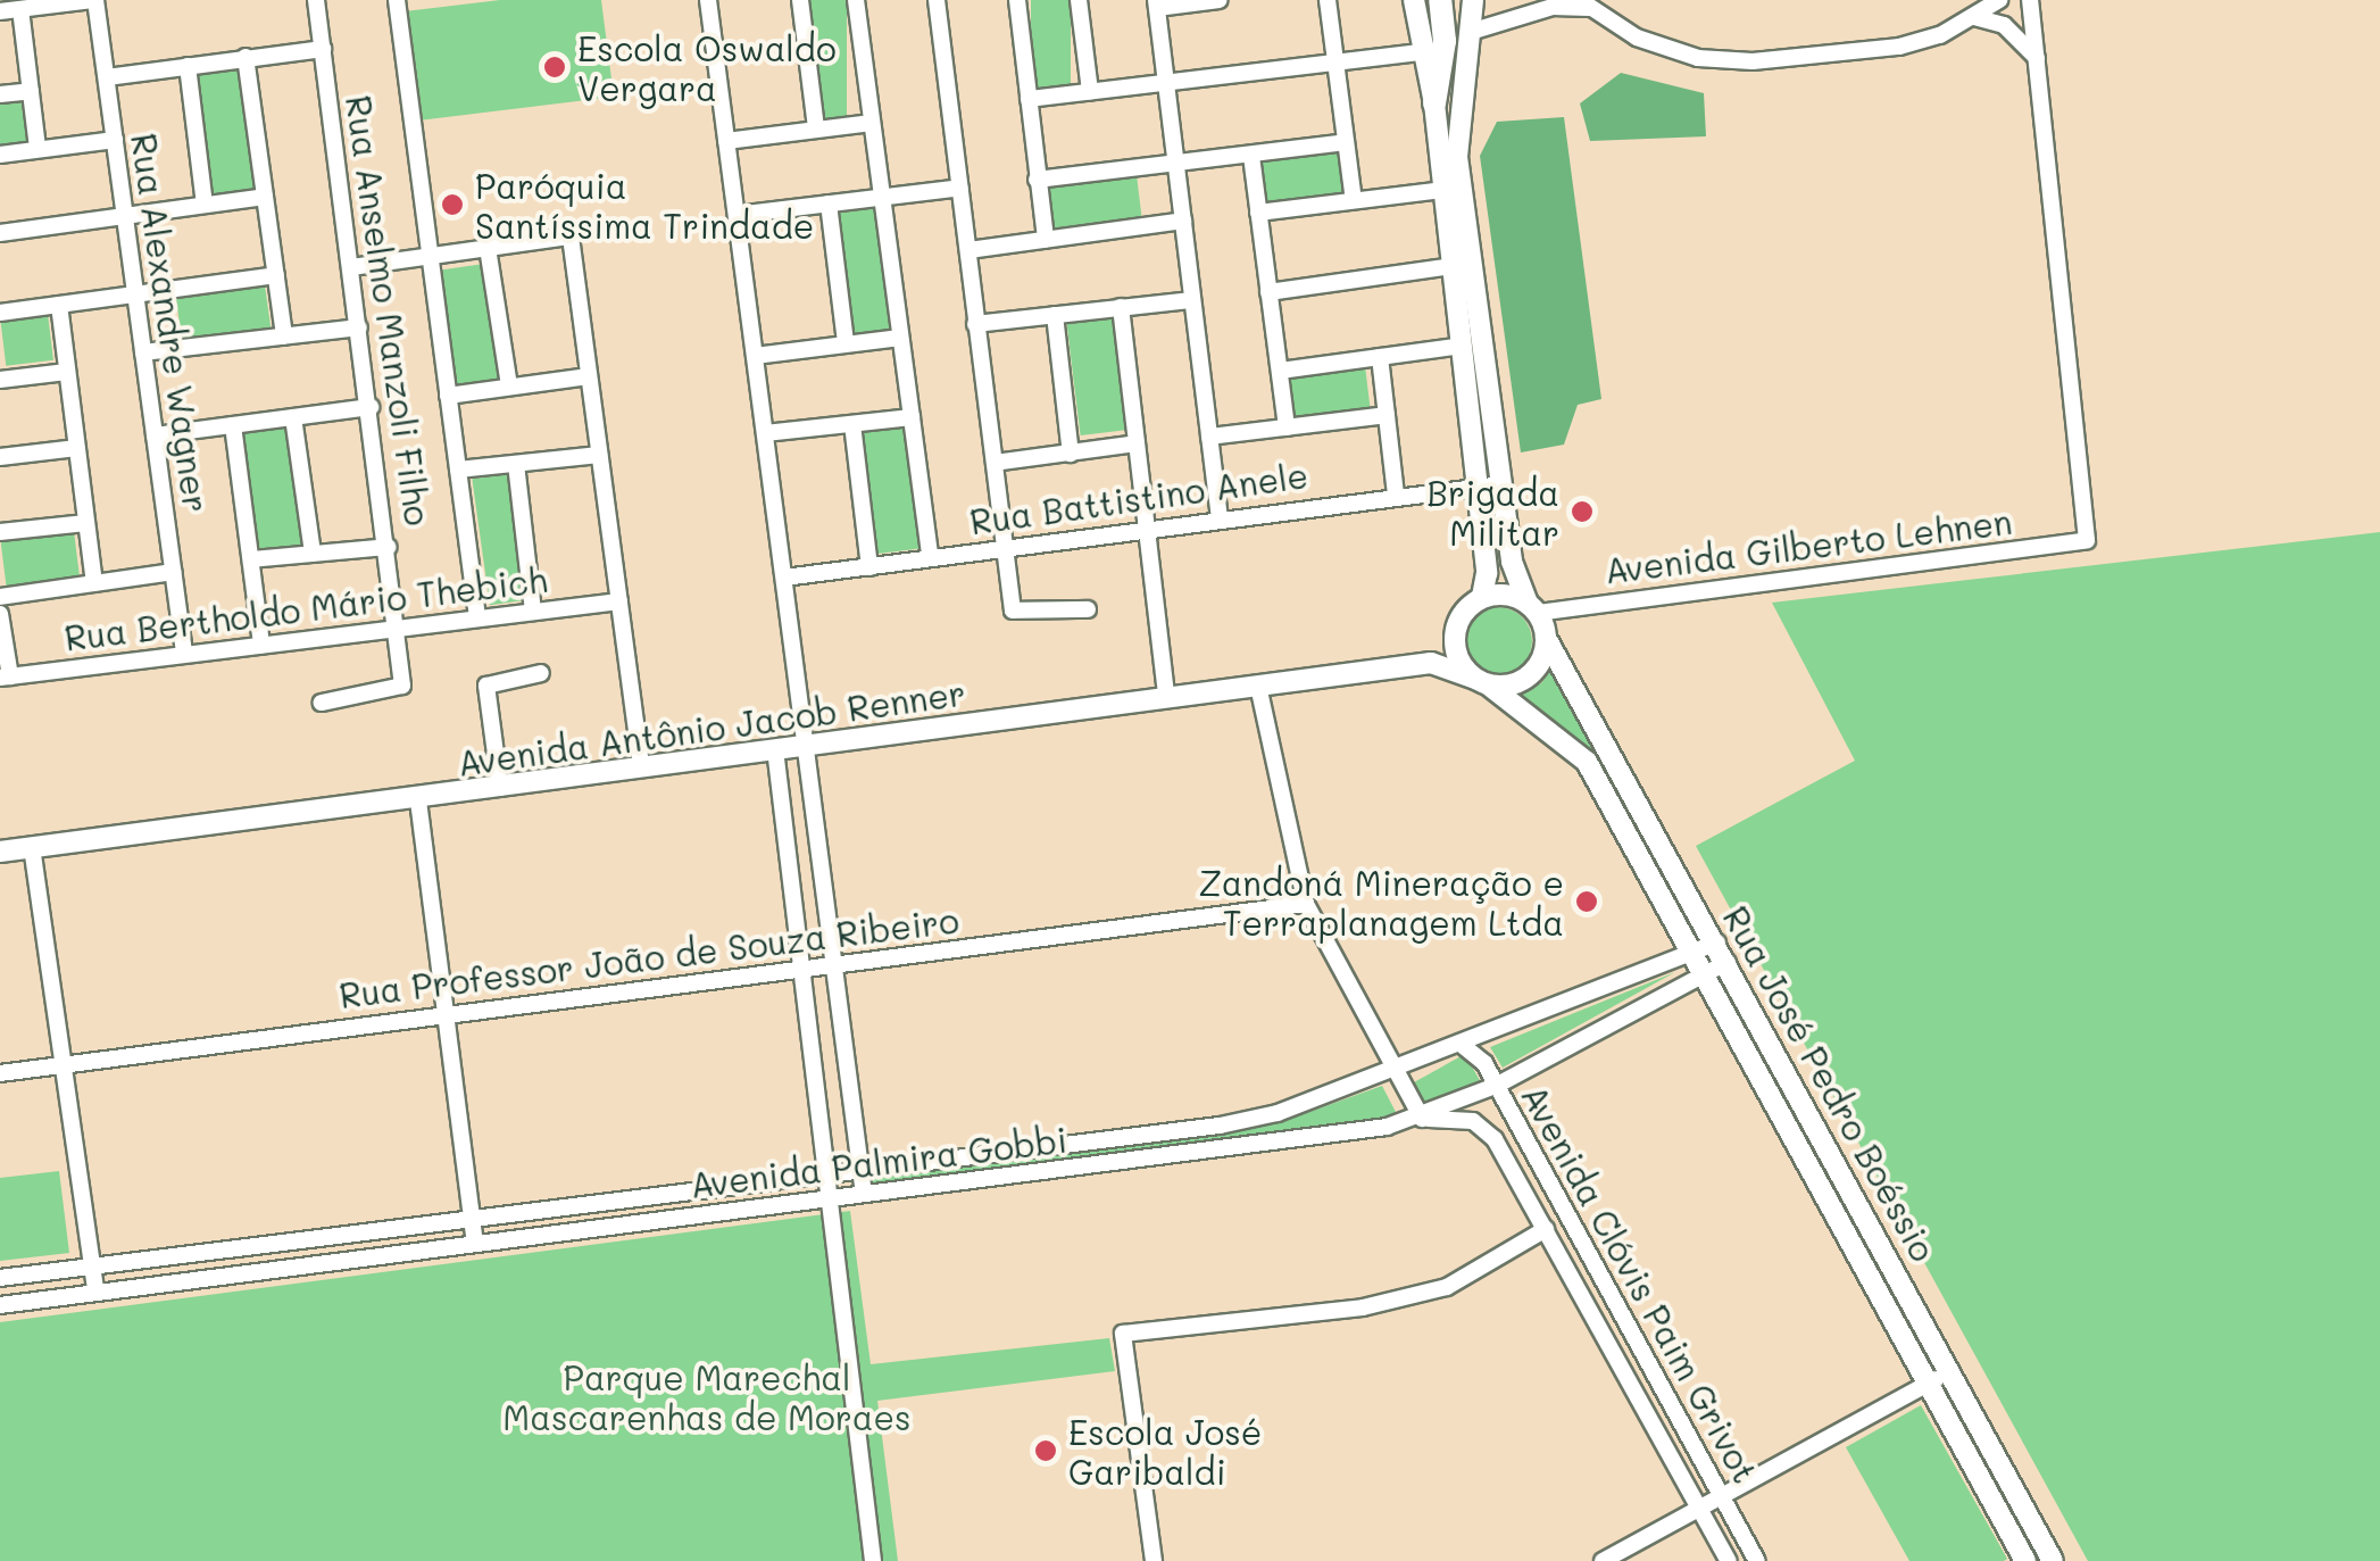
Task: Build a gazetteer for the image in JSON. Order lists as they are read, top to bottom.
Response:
{
  "streets": {
    "main road": ["Avenida Antônio Jacob Renner", "Rua José Pedro Boéssio"],
    "street": [
      "Rua Anselmo Manzoli Filho",
      "Rua Alexandre Wagner",
      "Rua Battistino Anele",
      "Avenida Gilberto Lehnen",
      "Rua Bertholdo Mário Thebich",
      "Rua Professor João de Souza Ribeiro",
      "Avenida Palmira Gobbi",
      "Avenida Clóvis Paim Grivot"
    ]
  },
  "crossings": [
    ["Rua Anselmo Manzoli Filho", "Rua Bertholdo Mário Thebich"],
    ["Rua Alexandre Wagner", "Rua Bertholdo Mário Thebich"],
    ["Avenida Gilberto Lehnen", "Avenida Antônio Jacob Renner"],
    ["Avenida Gilberto Lehnen", "Rua José Pedro Boéssio"],
    ["Avenida Antônio Jacob Renner", "Rua José Pedro Boéssio"],
    ["Rua José Pedro Boéssio", "Avenida Palmira Gobbi"],
    ["Avenida Palmira Gobbi", "Avenida Clóvis Paim Grivot"]
  ],
  "parks": ["Parque Marechal Mascarenhas de Moraes"],
  "places": [
    "Escola Oswaldo Vergara",
    "Paróquia Santíssima Trindade",
    "Brigada Militar",
    "Zandoná Mineração e Terraplanagem Ltda",
    "Escola José Garibaldi"
  ]
}
